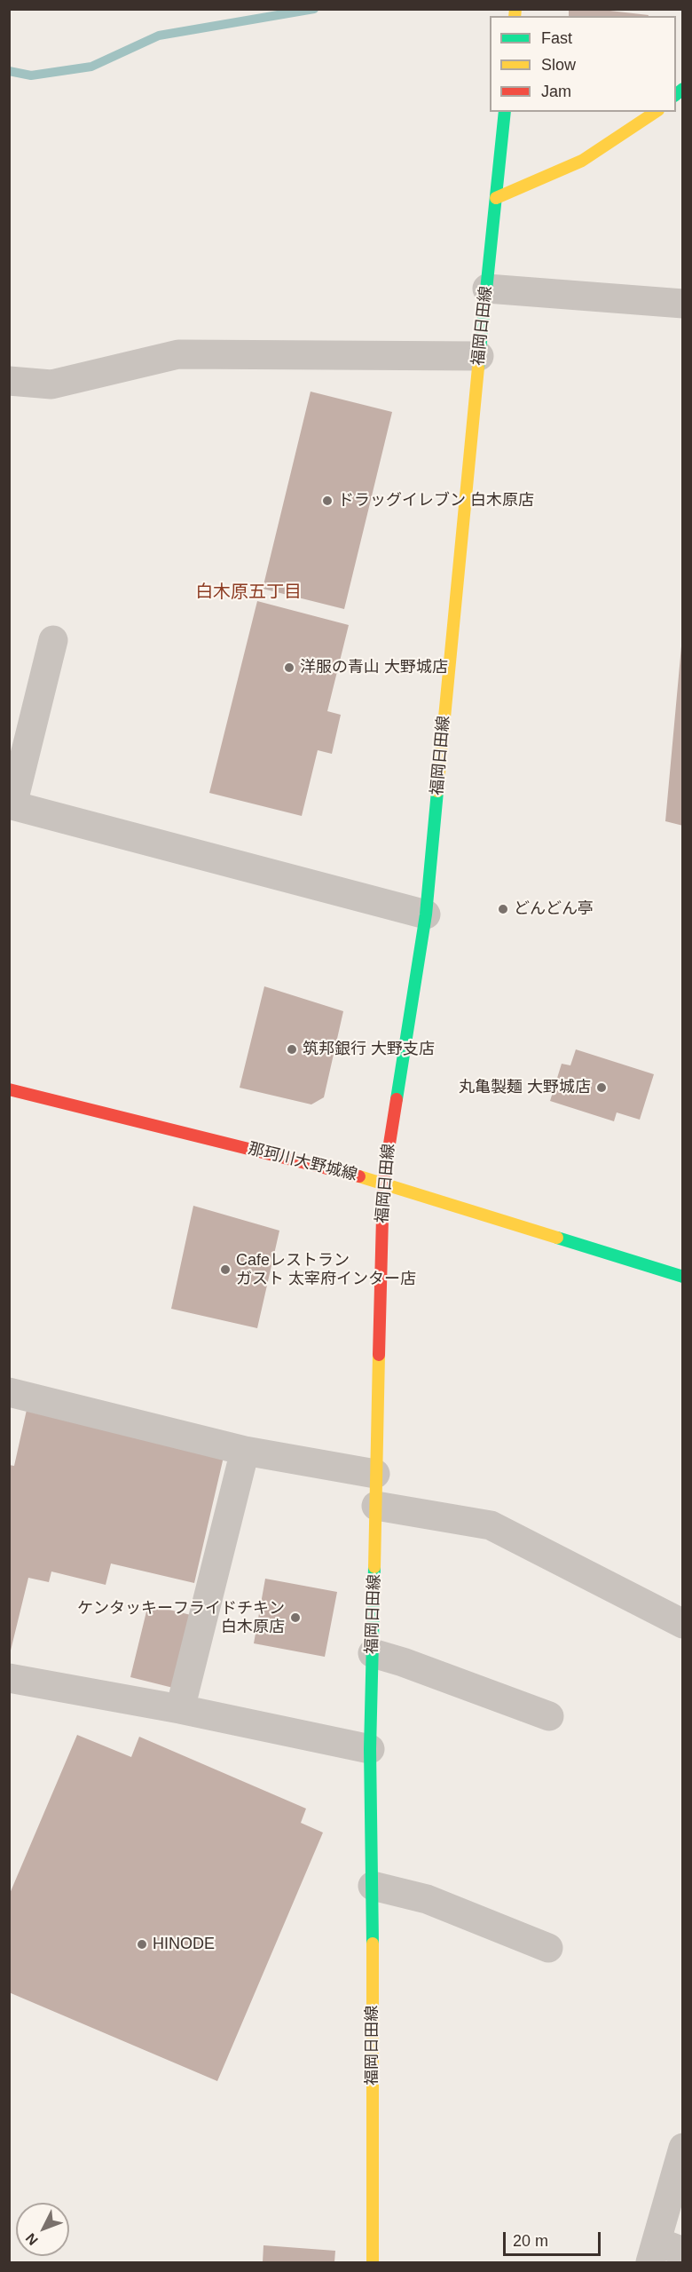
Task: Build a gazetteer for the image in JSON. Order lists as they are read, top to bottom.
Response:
{
  "streets": {
    "main road": ["福岡日田線", "那珂川大野城線"]
  },
  "crossings": [
    ["福岡日田線", "那珂川大野城線"]
  ],
  "districts": ["白木原五丁目"],
  "places": [
    "ドラッグイレブン 白木原店",
    "洋服の青山 大野城店",
    "どんどん亭",
    "筑邦銀行 大野支店",
    "丸亀製麺 大野城店",
    "Cafeレストラン ガスト 太宰府インター店",
    "ケンタッキーフライドチキン 白木原店",
    "HINODE"
  ],
  "legend": ["Fast", "Slow", "Jam"],
  "scale_bar": "20 m",
  "north": "bottom left"
}
